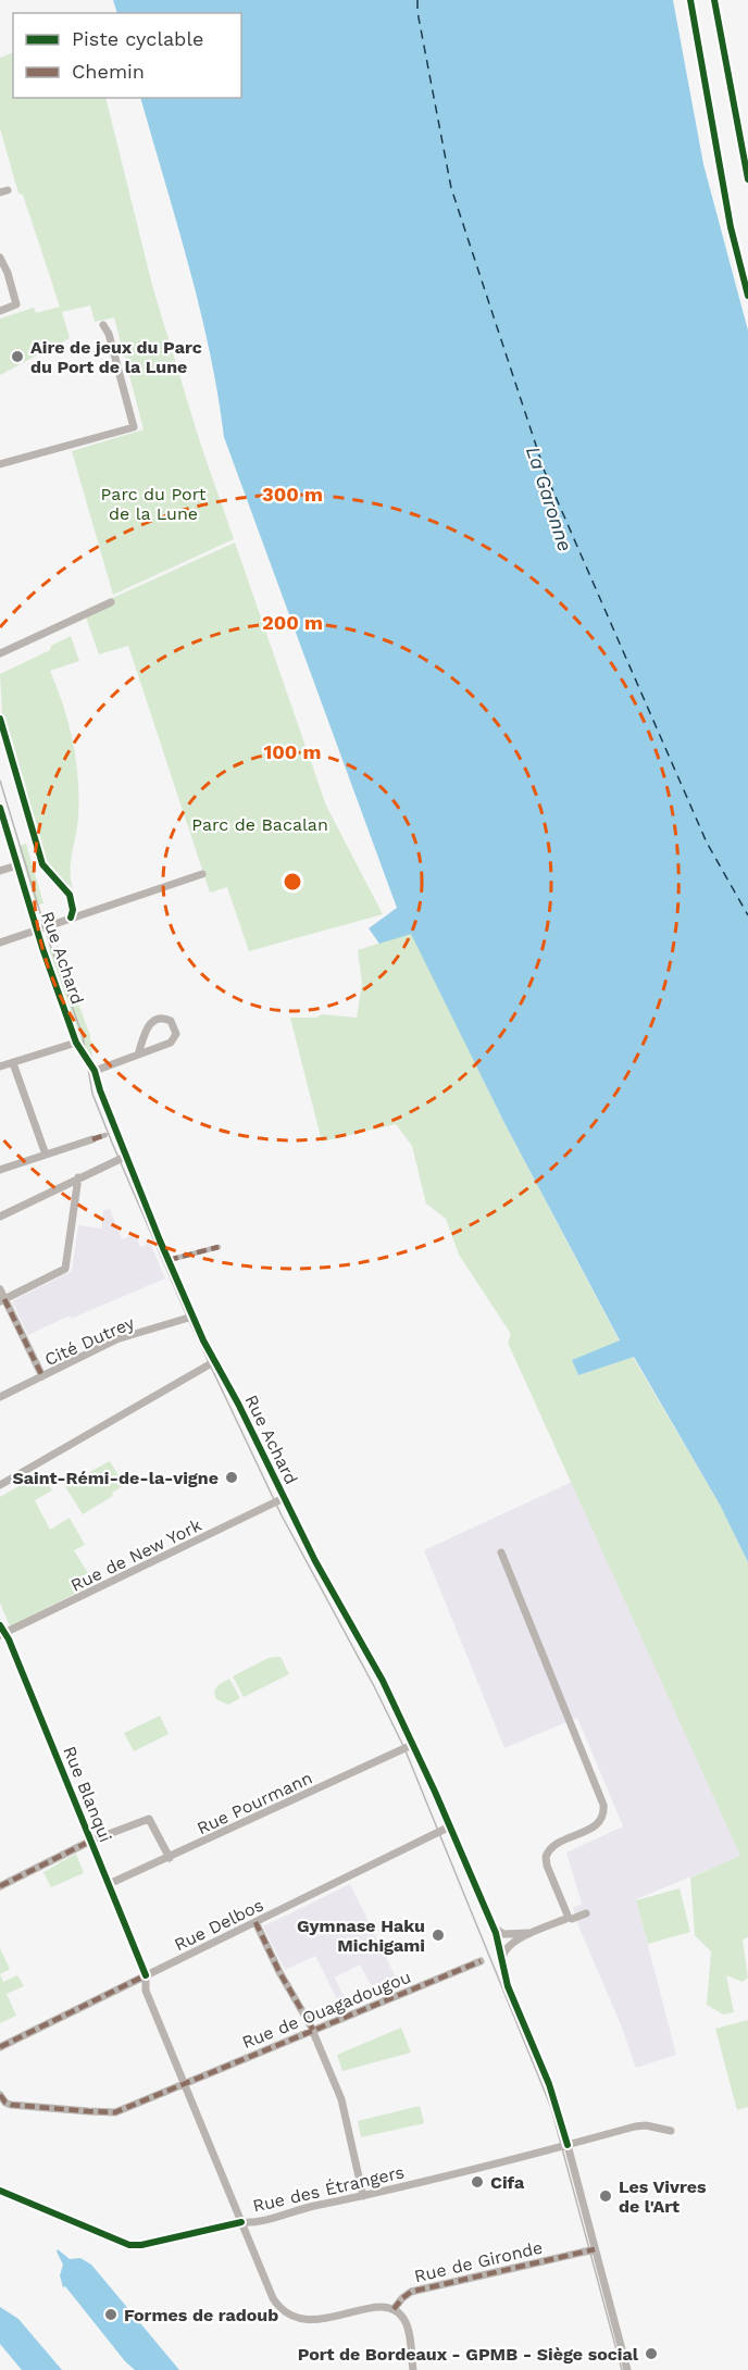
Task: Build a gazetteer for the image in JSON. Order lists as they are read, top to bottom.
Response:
{
  "streets": {
    "street": [
      "Rue Achard",
      "Cité Dutrey",
      "Rue de New York",
      "Rue Blanqui",
      "Rue Pourmann",
      "Rue Delbos",
      "Rue de Ouagadougou",
      "Rue des Étrangers",
      "Rue de Gironde"
    ]
  },
  "crossings": [
    ["Rue Achard", "Cité Dutrey"],
    ["Rue Achard", "Rue de New York"],
    ["Rue Achard", "Rue Pourmann"],
    ["Rue Achard", "Rue Delbos"],
    ["Rue Achard", "Rue des Étrangers"],
    ["Rue de New York", "Rue Blanqui"],
    ["Rue Blanqui", "Rue Pourmann"],
    ["Rue Blanqui", "Rue Delbos"],
    ["Rue Blanqui", "Rue de Ouagadougou"],
    ["Rue Blanqui", "Rue des Étrangers"]
  ],
  "water": ["La Garonne"],
  "parks": ["Parc du Port de la Lune", "Parc de Bacalan"],
  "places": [
    "Aire de jeux du Parc du Port de la Lune",
    "Saint-Rémi-de-la-vigne",
    "Gymnase Haku Michigami",
    "Cifa",
    "Les Vivres de l'Art",
    "Formes de radoub",
    "Port de Bordeaux - GPMB - Siège social"
  ],
  "legend": ["Piste cyclable", "Chemin"],
  "rings": ["300 m", "200 m", "100 m"]
}
